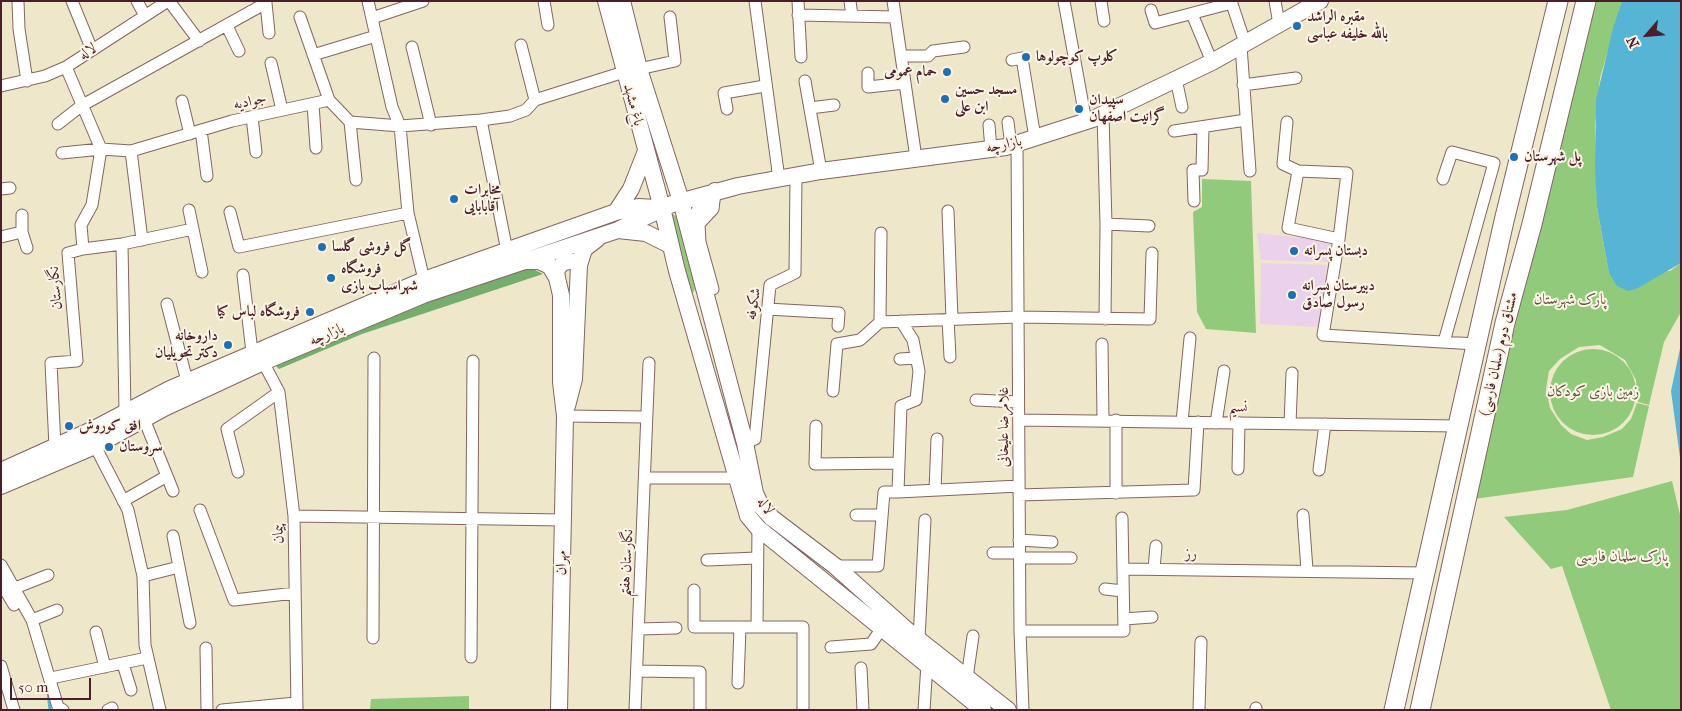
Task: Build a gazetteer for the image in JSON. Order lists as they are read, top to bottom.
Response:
{
  "streets": {
    "main road": [
      "لاله",
      "باغ مشهد",
      "بازارچه",
      "مشتاق دوم (سلمان فارسی)",
      "مهران"
    ],
    "street": [
      "جوادیه",
      "نگارستان",
      "شکوفه",
      "نسیم",
      "غلامرضا علیخانی",
      "پیمان",
      "رز",
      "نگارستان هفتم"
    ]
  },
  "crossings": [
    ["لاله", "باغ مشهد"],
    ["لاله", "بازارچه"],
    ["لاله", "شکوفه"],
    ["باغ مشهد", "بازارچه"],
    ["بازارچه", "نگارستان"],
    ["بازارچه", "شکوفه"],
    ["بازارچه", "غلامرضا علیخانی"],
    ["بازارچه", "پیمان"],
    ["بازارچه", "مهران"],
    ["مشتاق دوم (سلمان فارسی)", "نسیم"],
    ["مشتاق دوم (سلمان فارسی)", "رز"],
    ["نسیم", "غلامرضا علیخانی"]
  ],
  "parks": ["پارک شهرستان", "زمین بازی کودکان", "پارک سلمان فارسی"],
  "places": [
    "مقبره الراشد بالله خلیفه عباسی",
    "کلوپ کوچولوها",
    "حمام عمومی",
    "مسجد حسین ابن علی",
    "سپیدان گرانیت اصفهان",
    "پل شهرستان",
    "مخابرات آقابابایی",
    "گل فروشی گلسا",
    "دبستان پسرانه",
    "فروشگاه شهراسباب بازی",
    "دبیرستان پسرانه رسول صادق",
    "فروشگاه لباس کیا",
    "داروخانه دکتر تحویلیان",
    "افق کوروش",
    "سروستان"
  ],
  "scale_bar": "50 m",
  "north": "bottom left"
}
